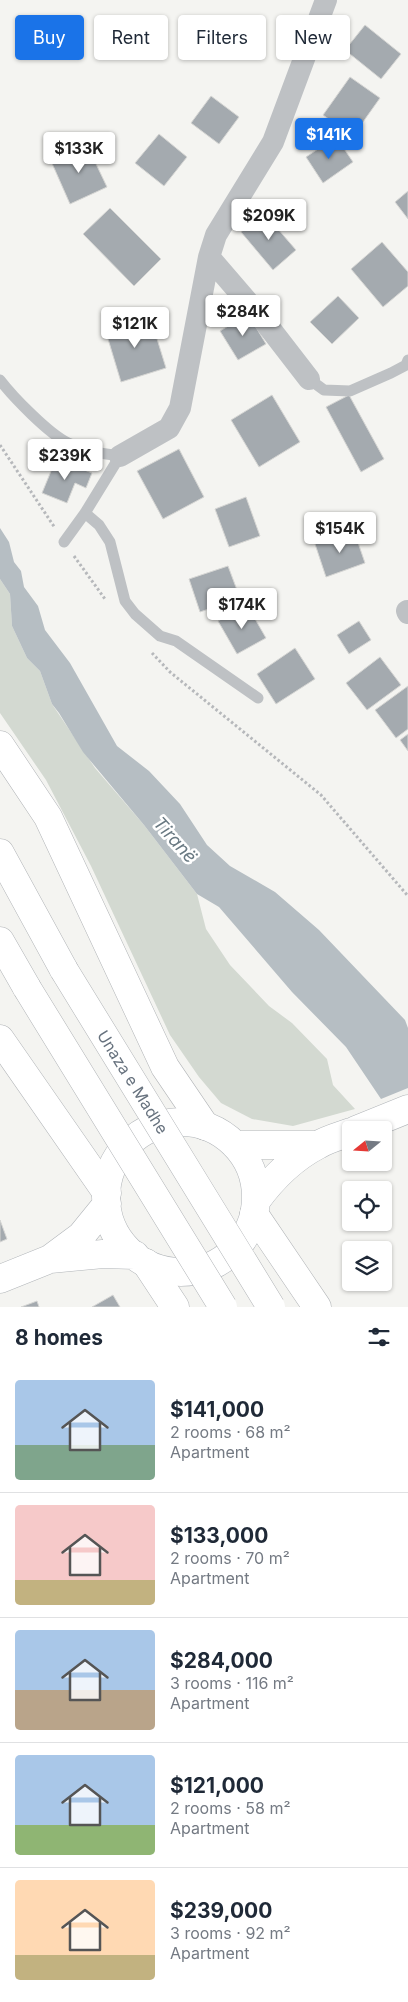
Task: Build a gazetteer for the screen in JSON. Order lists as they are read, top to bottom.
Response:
{
  "streets": {
    "main road": ["Unaza e Madhe"]
  },
  "water": ["Tiranë"],
  "north": "left",
  "page": {
    "chip": [
      "Buy",
      "Rent",
      "Filters",
      "New"
    ],
    "price": [
      "$141K",
      "$133K",
      "$209K",
      "$284K",
      "$121K",
      "$239K",
      "$154K",
      "$174K"
    ],
    "heading": "8 homes",
    "list": [
      {
        "name": "$141,000",
        "note": "2 rooms · 68 m² · Apartment"
      },
      {
        "name": "$133,000",
        "note": "2 rooms · 70 m² · Apartment"
      },
      {
        "name": "$284,000",
        "note": "3 rooms · 116 m² · Apartment"
      },
      {
        "name": "$121,000",
        "note": "2 rooms · 58 m² · Apartment"
      },
      {
        "name": "$239,000",
        "note": "3 rooms · 92 m² · Apartment"
      }
    ]
  }
}
